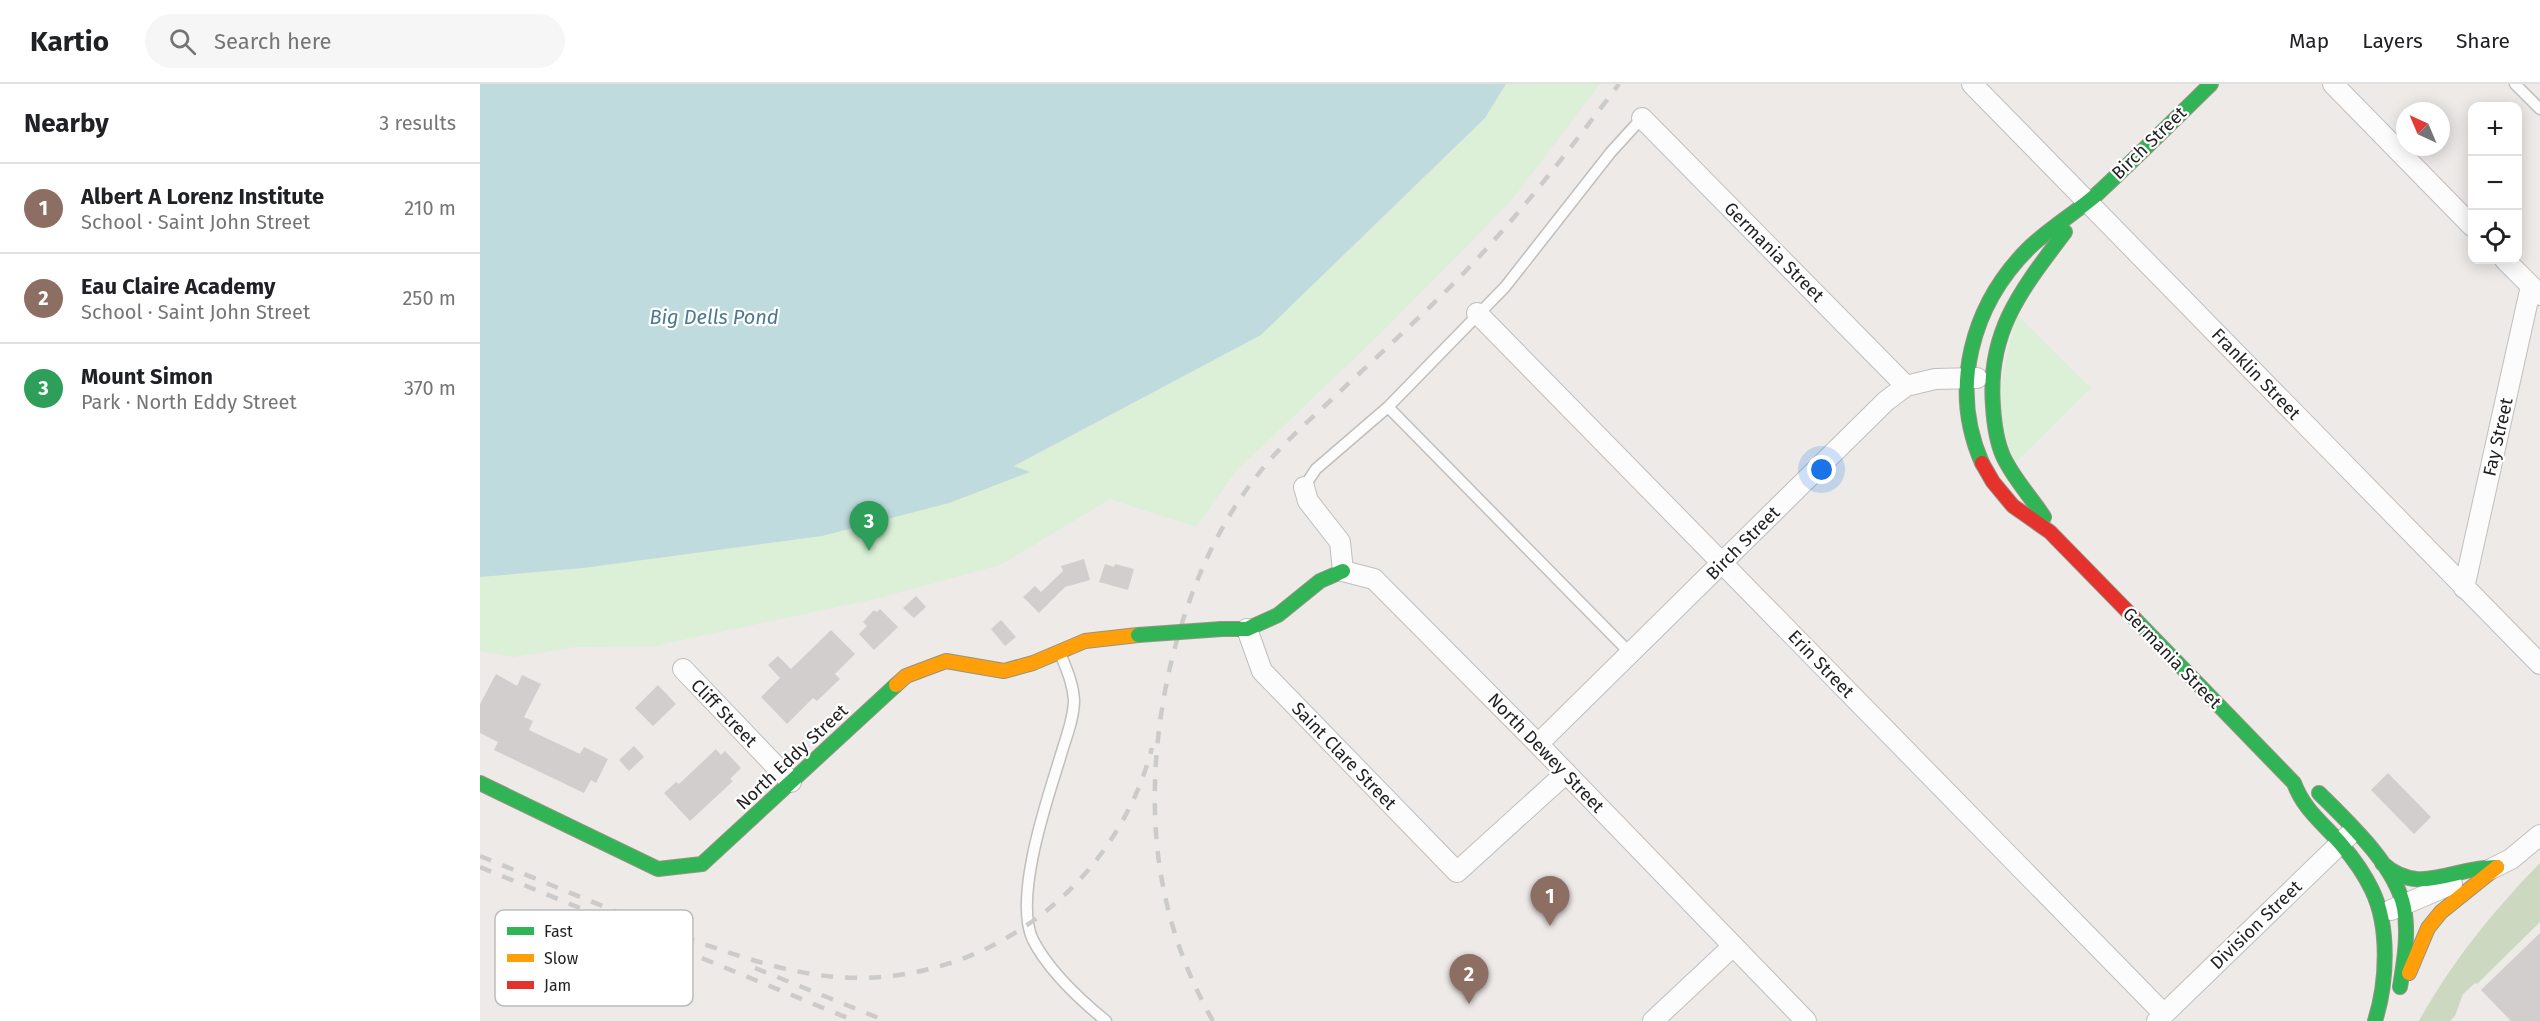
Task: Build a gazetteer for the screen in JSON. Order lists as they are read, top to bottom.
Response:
{
  "streets": {
    "main road": ["Birch Street", "Germania Street", "North Eddy Street"],
    "street": [
      "Franklin Street",
      "Fay Street",
      "Erin Street",
      "Cliff Street",
      "North Dewey Street",
      "Saint Clare Street",
      "Division Street"
    ]
  },
  "crossings": [
    ["Birch Street", "Germania Street"],
    ["Birch Street", "Franklin Street"],
    ["Birch Street", "Erin Street"],
    ["Birch Street", "North Dewey Street"],
    ["Germania Street", "Division Street"],
    ["Franklin Street", "Fay Street"],
    ["Erin Street", "Division Street"],
    ["Cliff Street", "North Eddy Street"],
    ["North Dewey Street", "Saint Clare Street"],
    ["Saint Clare Street", "North Eddy Street"]
  ],
  "water": ["Big Dells Pond"],
  "legend": ["Fast", "Slow", "Jam"],
  "north": "top left",
  "page": {
    "header": "Kartio",
    "search": "Search here",
    "nav": ["Map", "Layers", "Share"],
    "heading": ["Nearby", "3 results"],
    "map_buttons": ["+", "−"],
    "list": [
      {
        "mark": "1",
        "name": "Albert A Lorenz Institute",
        "note": "School · Saint John Street",
        "value": "210 m"
      },
      {
        "mark": "2",
        "name": "Eau Claire Academy",
        "note": "School · Saint John Street",
        "value": "250 m"
      },
      {
        "mark": "3",
        "name": "Mount Simon",
        "note": "Park · North Eddy Street",
        "value": "370 m"
      }
    ],
    "pins": ["3", "1", "2"]
  }
}
